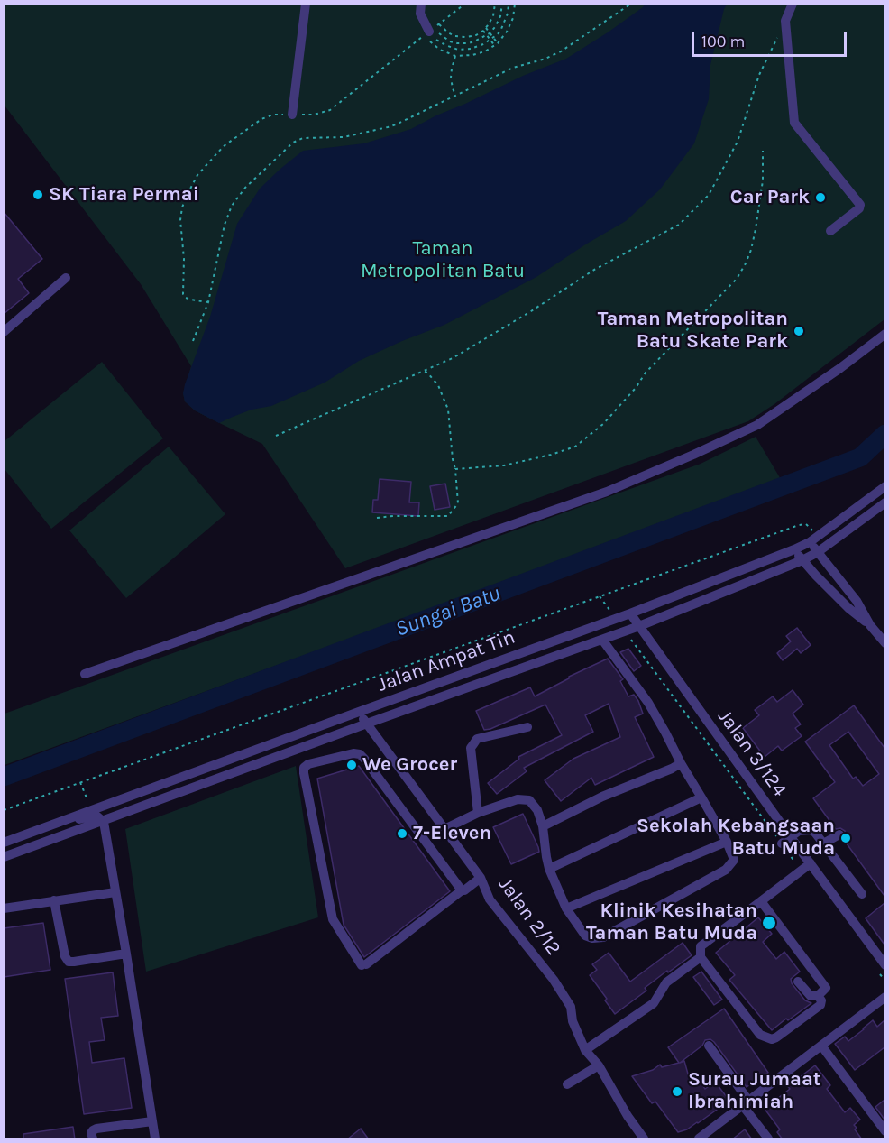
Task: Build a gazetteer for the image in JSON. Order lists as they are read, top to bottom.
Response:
{
  "streets": {
    "street": ["Jalan Ampat Tin", "Jalan 3/124", "Jalan 2/12"]
  },
  "crossings": [
    ["Jalan Ampat Tin", "Jalan 3/124"],
    ["Jalan Ampat Tin", "Jalan 2/12"]
  ],
  "water": ["Sungai Batu"],
  "parks": ["Taman Metropolitan Batu"],
  "places": [
    "SK Tiara Permai",
    "Car Park",
    "Taman Metropolitan Batu Skate Park",
    "We Grocer",
    "7-Eleven",
    "Sekolah Kebangsaan Batu Muda",
    "Klinik Kesihatan Taman Batu Muda",
    "Surau Jumaat Ibrahimiah"
  ],
  "scale_bar": "100 m"
}
